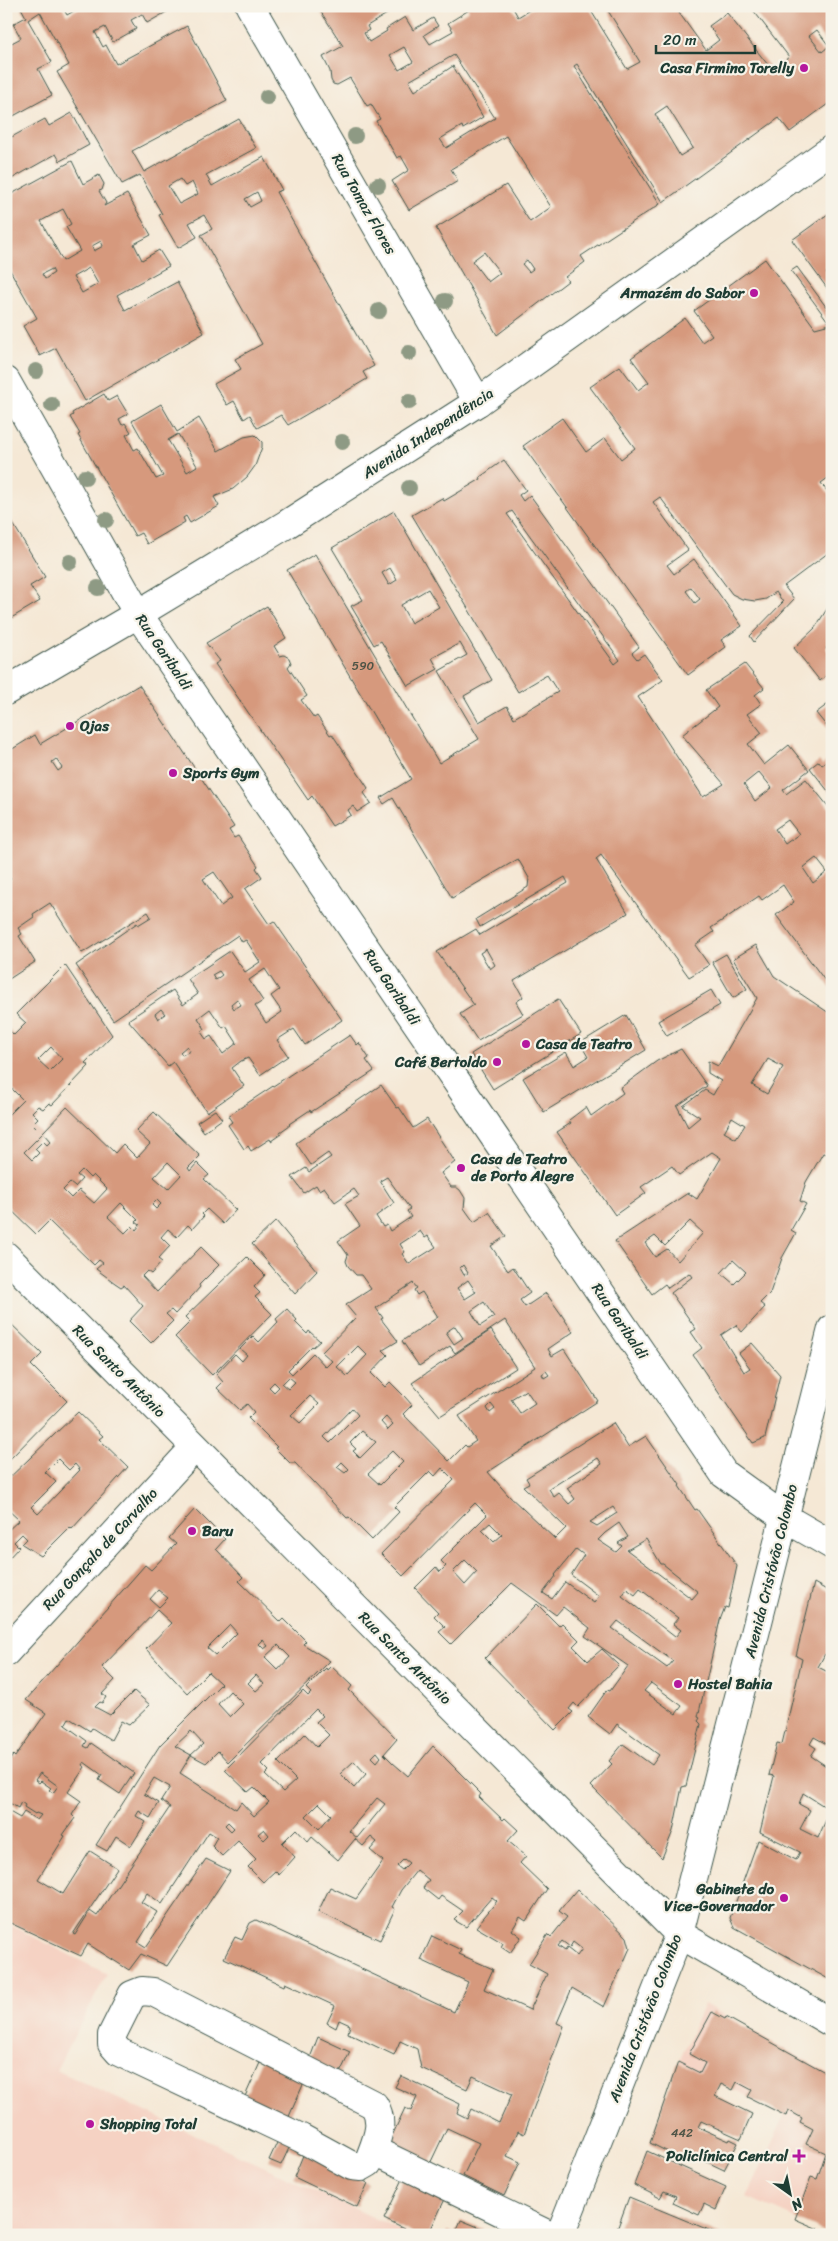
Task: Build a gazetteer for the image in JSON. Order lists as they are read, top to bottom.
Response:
{
  "streets": {
    "street": [
      "Rua Tomaz Flores",
      "Avenida Independência",
      "Rua Garibaldi",
      "Rua Santo Antônio",
      "Rua Gonçalo de Carvalho",
      "Avenida Cristóvão Colombo"
    ]
  },
  "crossings": [
    ["Rua Tomaz Flores", "Avenida Independência"],
    ["Avenida Independência", "Rua Garibaldi"],
    ["Rua Garibaldi", "Avenida Cristóvão Colombo"],
    ["Rua Santo Antônio", "Rua Gonçalo de Carvalho"],
    ["Rua Santo Antônio", "Avenida Cristóvão Colombo"]
  ],
  "places": {
    "other": [
      "Casa Firmino Torelly",
      "Armazém do Sabor",
      "Ojas",
      "Sports Gym",
      "Casa de Teatro",
      "Café Bertoldo",
      "Casa de Teatro de Porto Alegre",
      "Baru",
      "Hostel Bahia",
      "Gabinete do Vice-Governador",
      "Shopping Total"
    ],
    "health": ["Policlínica Central"]
  },
  "house_numbers": ["590", "442"],
  "scale_bar": "20 m",
  "north": "bottom right"
}
